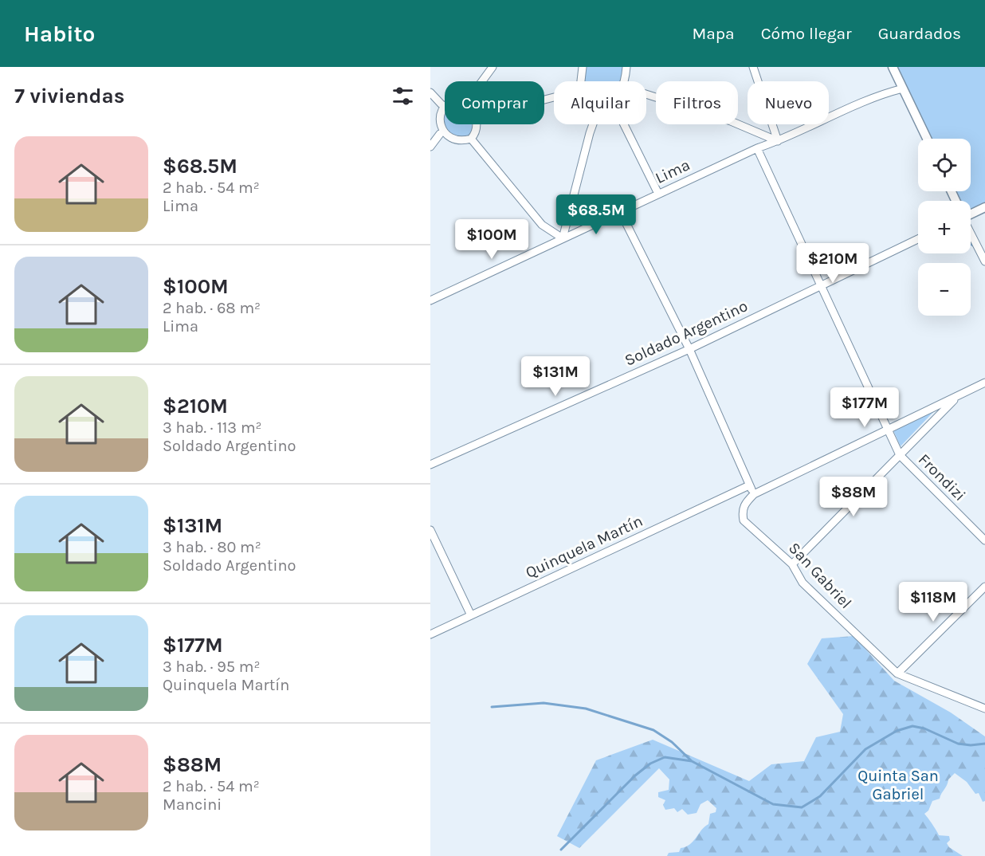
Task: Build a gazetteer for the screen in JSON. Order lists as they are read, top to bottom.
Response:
{
  "streets": {
    "street": [
      "Lima",
      "Soldado Argentino",
      "Frondizi",
      "Quinquela Martín",
      "San Gabriel"
    ]
  },
  "crossings": [
    ["Lima", "Frondizi"],
    ["Soldado Argentino", "Frondizi"]
  ],
  "parks": ["Quinta San Gabriel"],
  "page": {
    "header": "Habito",
    "nav": ["Mapa", "Cómo llegar", "Guardados"],
    "heading": "7 viviendas",
    "chip": [
      "Comprar",
      "Alquilar",
      "Filtros",
      "Nuevo"
    ],
    "list": [
      {
        "name": "$68.5M",
        "note": "2 hab. · 54 m² · Lima"
      },
      {
        "name": "$100M",
        "note": "2 hab. · 68 m² · Lima"
      },
      {
        "name": "$210M",
        "note": "3 hab. · 113 m² · Soldado Argentino"
      },
      {
        "name": "$131M",
        "note": "3 hab. · 80 m² · Soldado Argentino"
      },
      {
        "name": "$177M",
        "note": "3 hab. · 95 m² · Quinquela Martín"
      },
      {
        "name": "$88M",
        "note": "2 hab. · 54 m² · Mancini"
      }
    ],
    "map_buttons": ["+", "−"],
    "price": [
      "$68.5M",
      "$100M",
      "$210M",
      "$131M",
      "$177M",
      "$88M",
      "$118M"
    ]
  }
}
